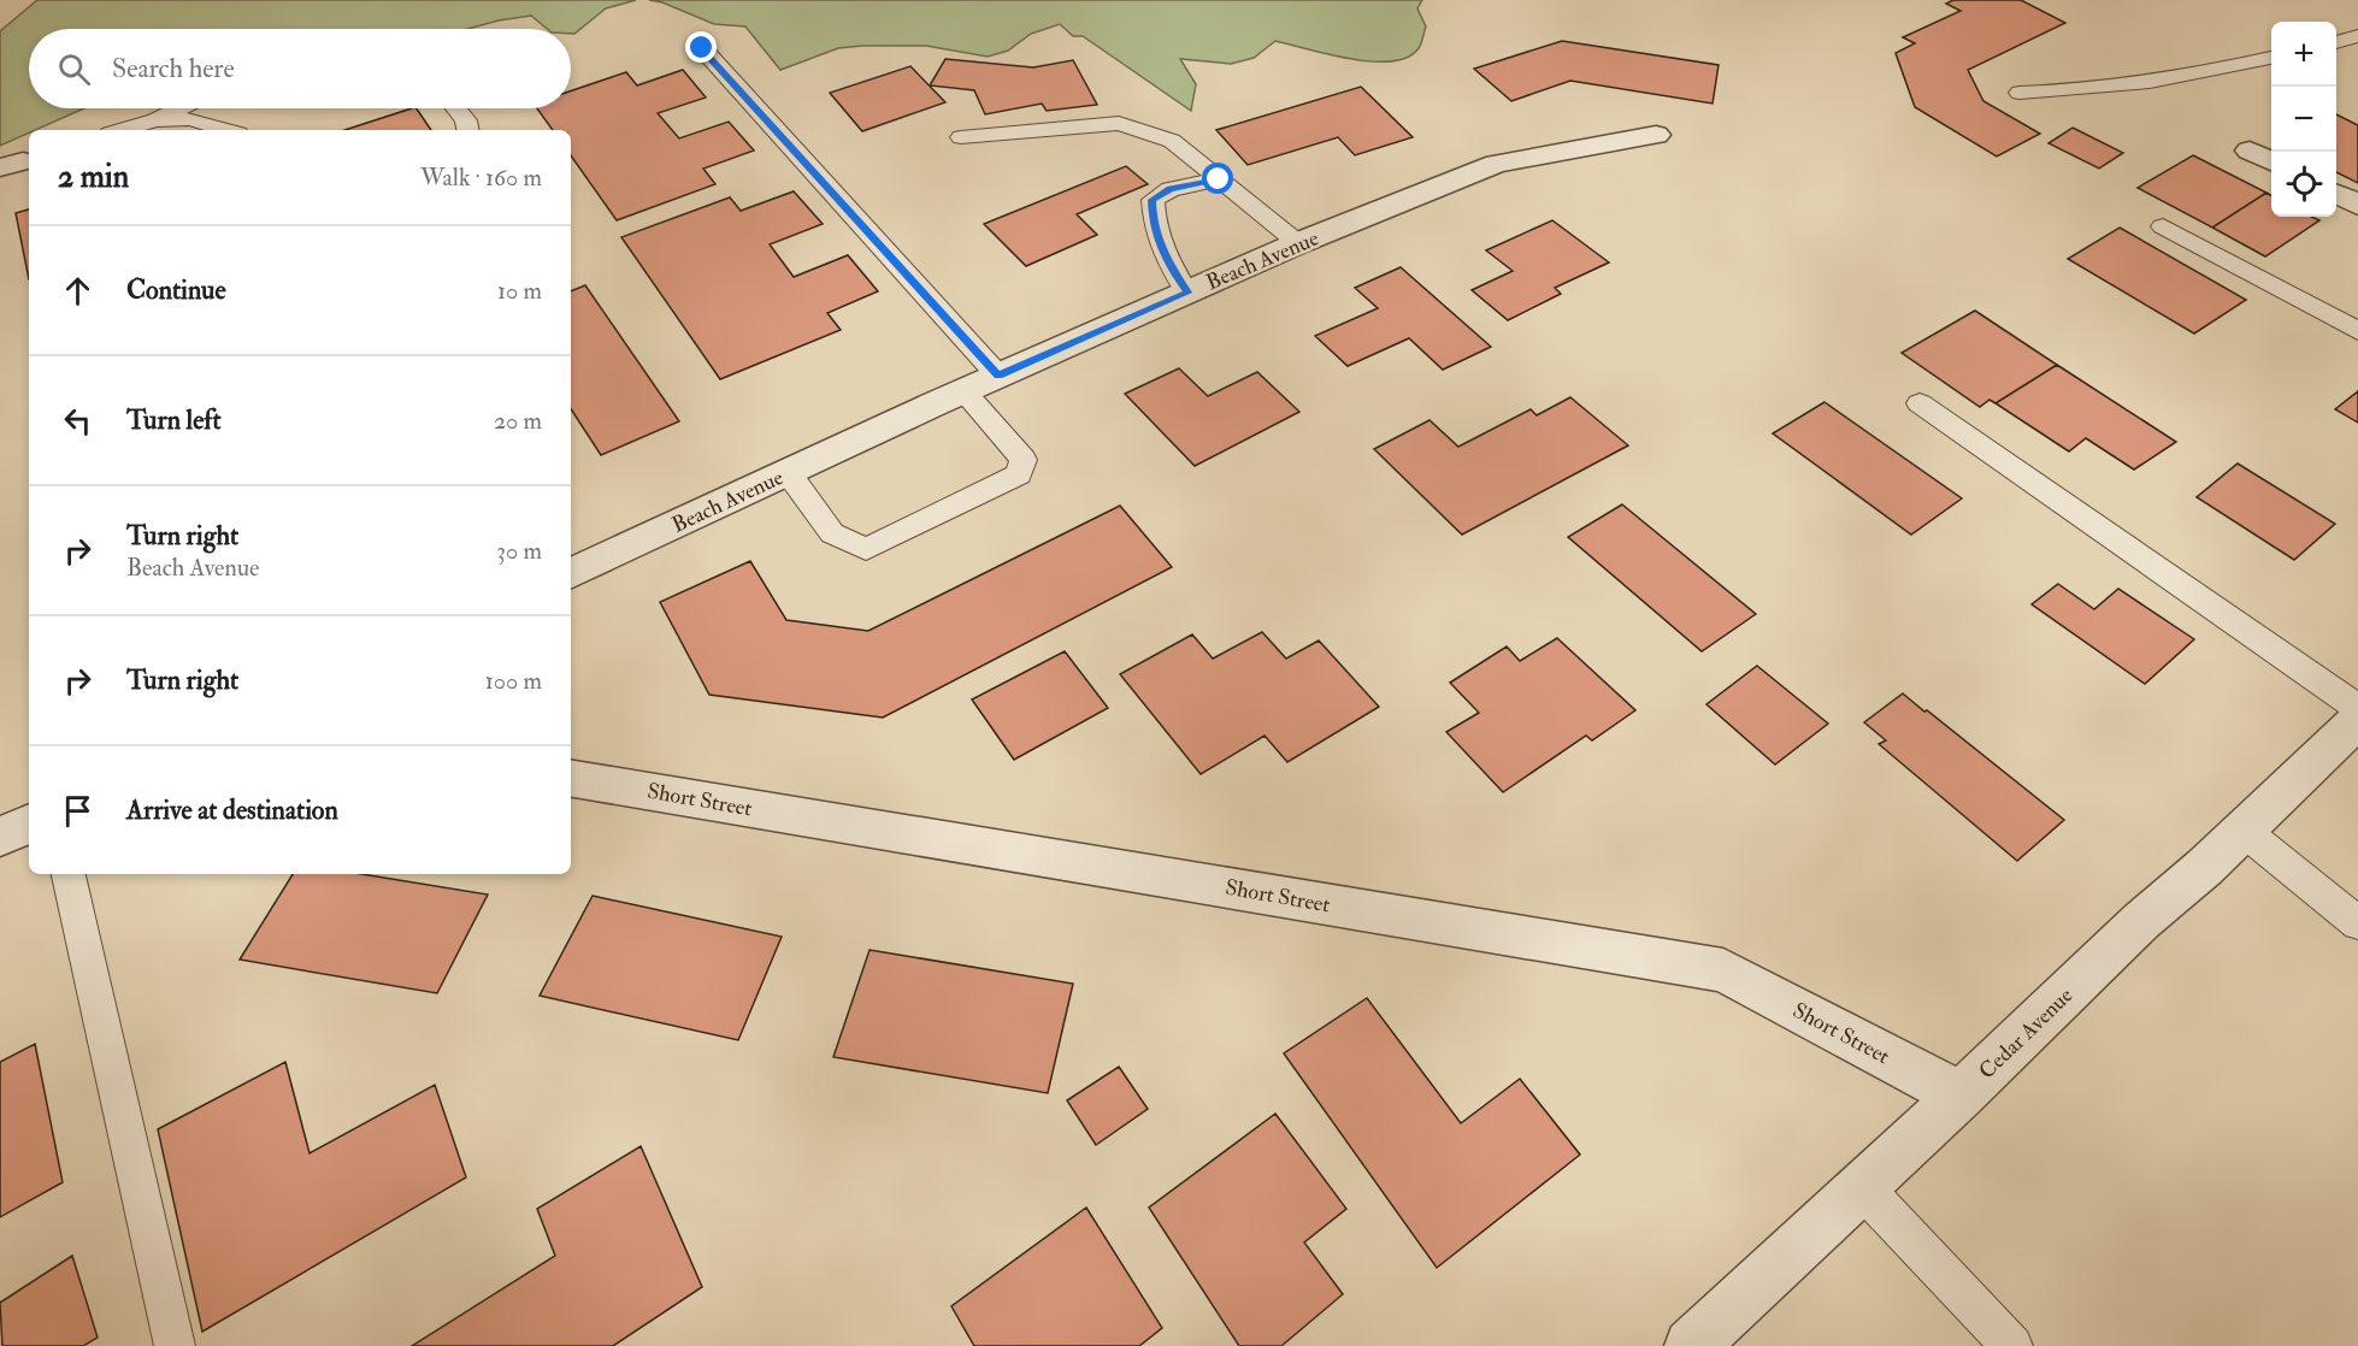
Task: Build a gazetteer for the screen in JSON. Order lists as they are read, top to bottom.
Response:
{
  "streets": {
    "street": ["Beach Avenue", "Short Street", "Cedar Avenue"]
  },
  "crossings": [
    ["Short Street", "Cedar Avenue"]
  ],
  "page": {
    "map_buttons": ["+", "−"],
    "search": "Search here",
    "heading": ["2 min", "Walk · 160 m"],
    "list": [
      ["Continue", "10 m"],
      ["Turn left", "20 m"],
      ["Turn right", "Beach Avenue", "30 m"],
      ["Turn right", "100 m"],
      "Arrive at destination"
    ]
  }
}
